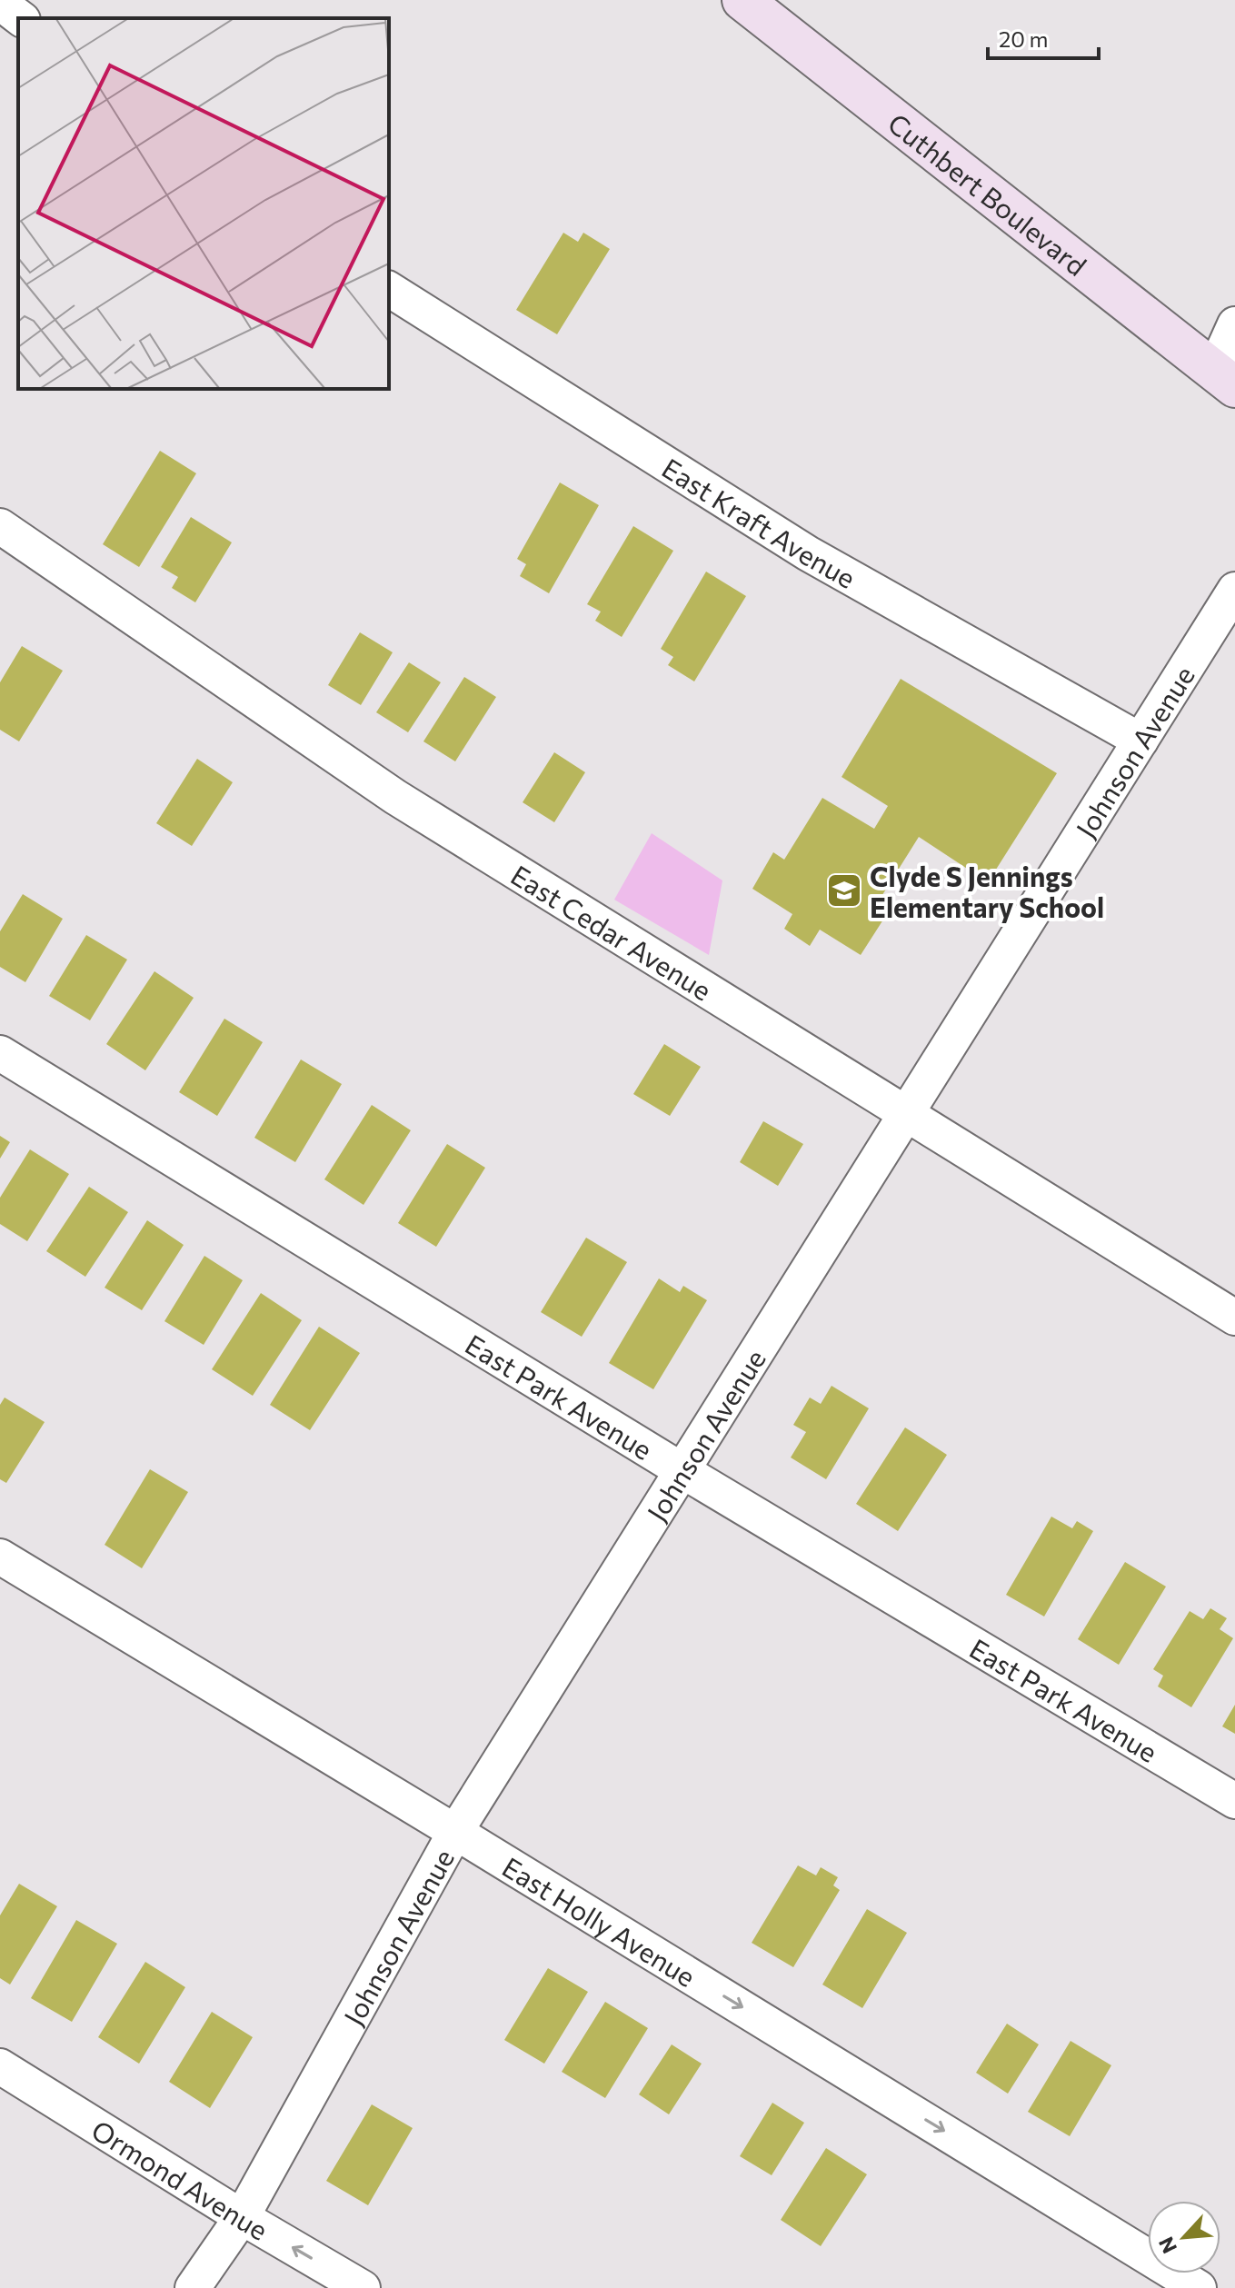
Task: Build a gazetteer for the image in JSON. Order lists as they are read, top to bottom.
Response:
{
  "streets": {
    "main road": ["Cuthbert Boulevard"],
    "street": [
      "East Kraft Avenue",
      "Johnson Avenue",
      "East Cedar Avenue",
      "East Park Avenue",
      "East Holly Avenue",
      "Ormond Avenue"
    ]
  },
  "crossings": [
    ["East Kraft Avenue", "Johnson Avenue"],
    ["Johnson Avenue", "East Cedar Avenue"],
    ["Johnson Avenue", "East Park Avenue"],
    ["Johnson Avenue", "East Holly Avenue"],
    ["Johnson Avenue", "Ormond Avenue"]
  ],
  "one_way": ["East Holly Avenue"],
  "places": {
    "school or university": ["Clyde S Jennings Elementary School"]
  },
  "scale_bar": "20 m",
  "north": "bottom left"
}
